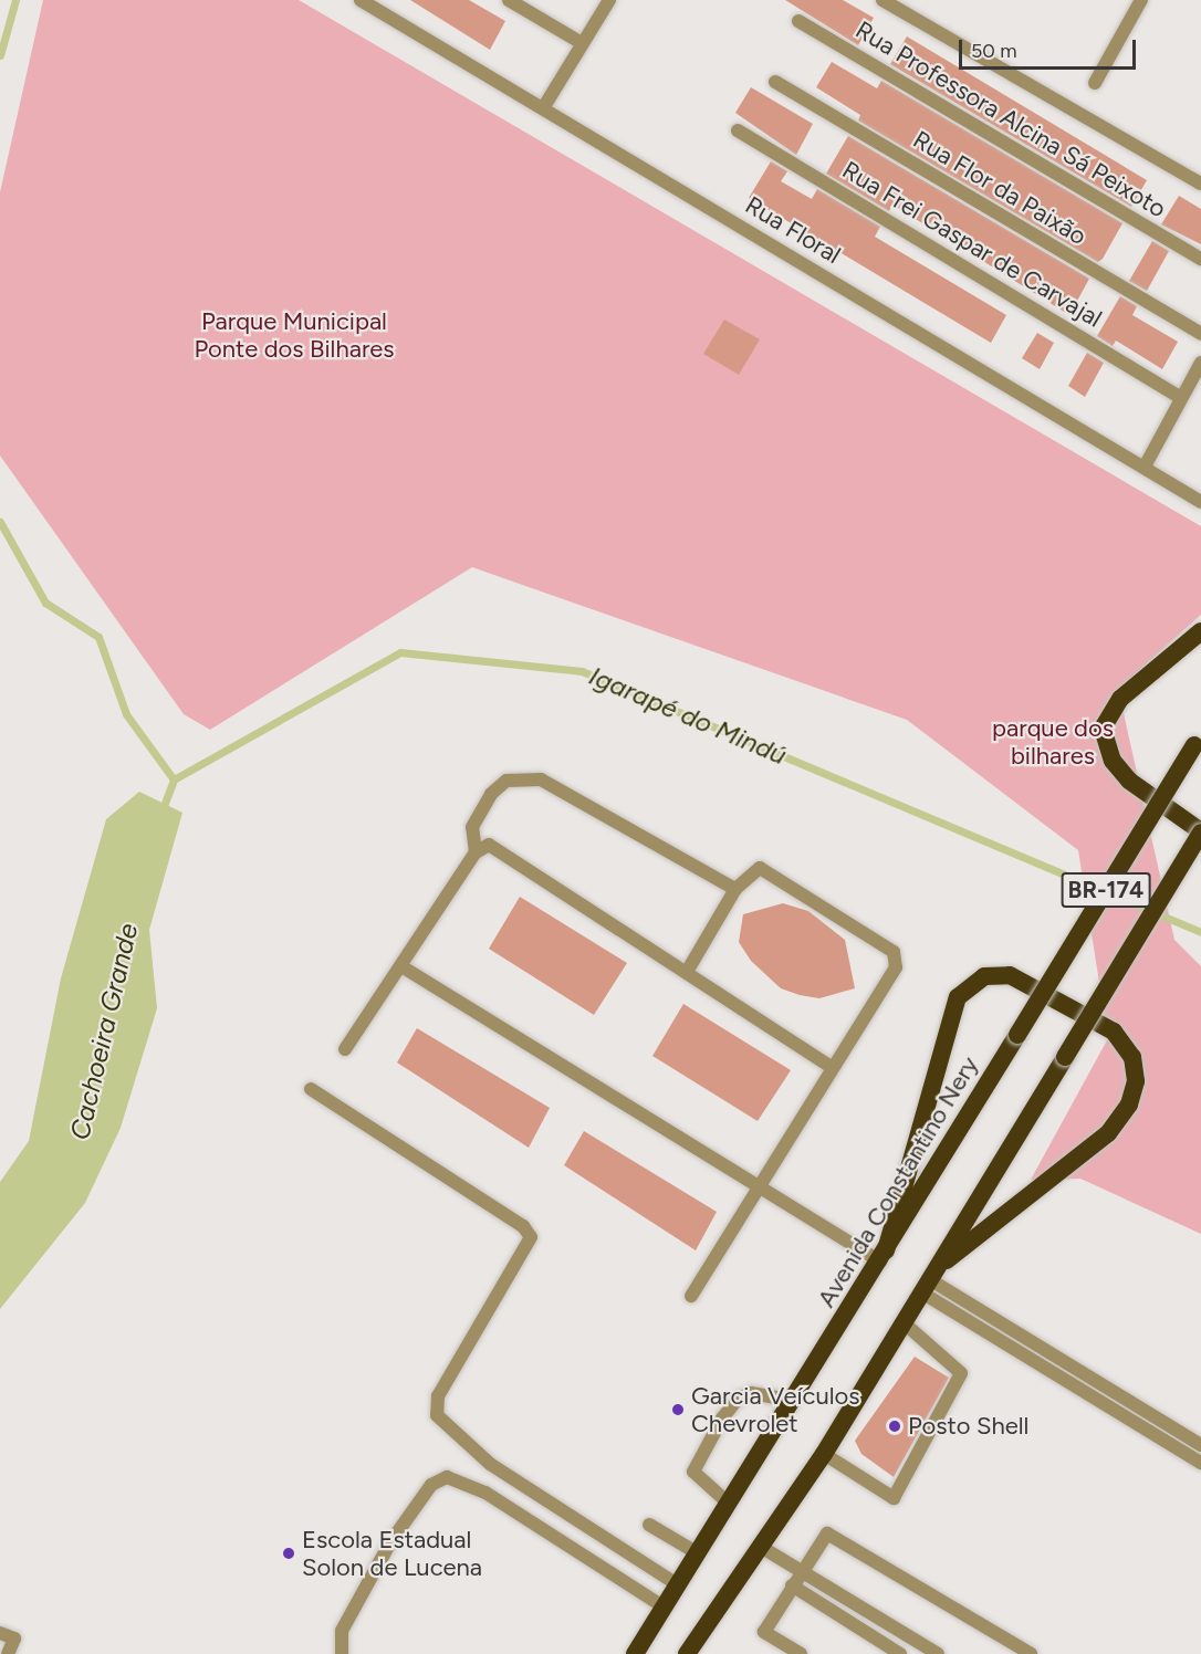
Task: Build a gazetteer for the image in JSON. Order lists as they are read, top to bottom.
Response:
{
  "streets": {
    "highway": ["BR-174", "Avenida Constantino Nery"],
    "street": [
      "Rua Professora Alcina Sá Peixoto",
      "Rua Flor da Paixão",
      "Rua Floral",
      "Rua Frei Gaspar de Carvajal"
    ]
  },
  "water": ["Igarapé do Mindú", "Cachoeira Grande"],
  "parks": ["Parque Municipal Ponte dos Bilhares", "parque dos bilhares"],
  "places": ["Garcia Veículos Chevrolet", "Posto Shell", "Escola Estadual Solon de Lucena"],
  "scale_bar": "50 m"
}
